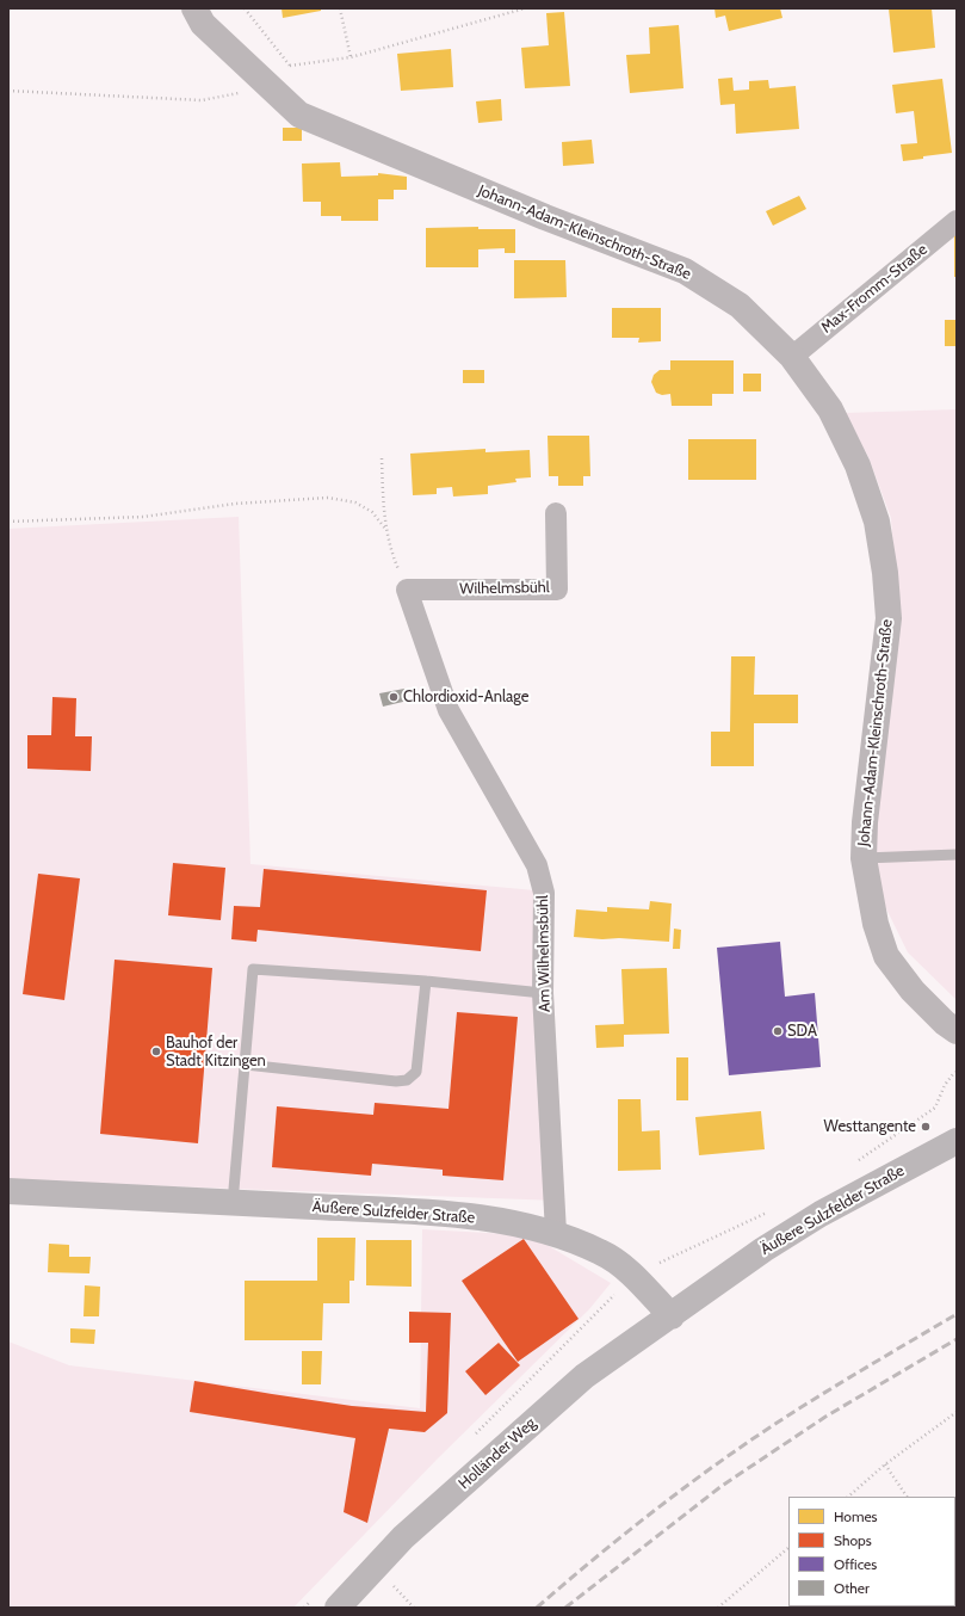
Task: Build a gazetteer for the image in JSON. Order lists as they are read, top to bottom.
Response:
{
  "streets": {
    "main road": ["Äußere Sulzfelder Straße", "Holländer Weg"],
    "street": [
      "Johann-Adam-Kleinschroth-Straße",
      "Max-Fromm-Straße",
      "Wilhelmsbühl",
      "Am Wilhelmsbühl"
    ]
  },
  "crossings": [
    ["Johann-Adam-Kleinschroth-Straße", "Max-Fromm-Straße"],
    ["Wilhelmsbühl", "Am Wilhelmsbühl"],
    ["Am Wilhelmsbühl", "Äußere Sulzfelder Straße"],
    ["Äußere Sulzfelder Straße", "Holländer Weg"]
  ],
  "places": [
    "Chlordioxid-Anlage",
    "SDA",
    "Bauhof der Stadt Kitzingen",
    "Westtangente"
  ],
  "legend": [
    "Homes",
    "Shops",
    "Offices",
    "Other"
  ]
}
